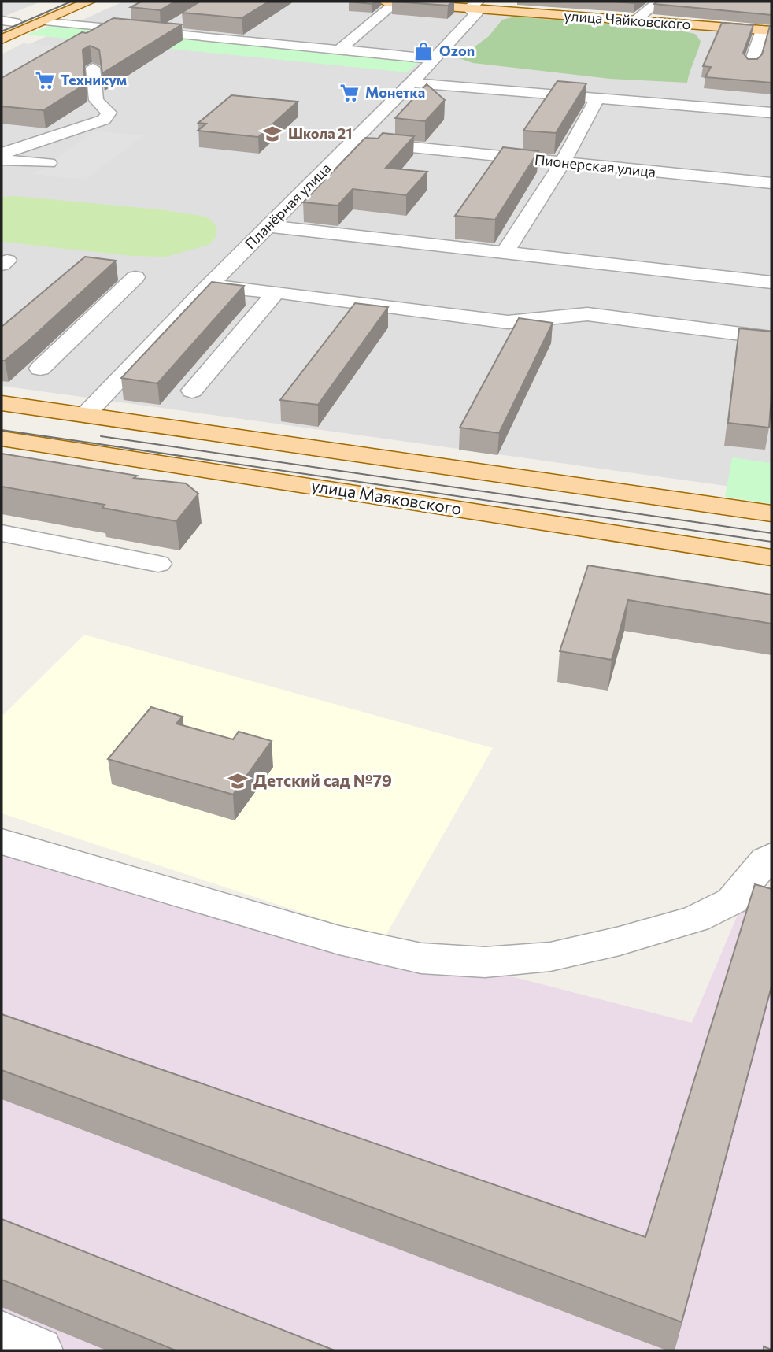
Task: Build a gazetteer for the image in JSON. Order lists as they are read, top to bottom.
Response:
{
  "streets": {
    "main road": ["улица Чайковского", "улица Маяковского"],
    "street": ["Пионерская улица", "Планёрная улица"]
  },
  "crossings": [
    ["улица Чайковского", "Планёрная улица"],
    ["Пионерская улица", "Планёрная улица"]
  ],
  "places": {
    "shop": ["Ozon"],
    "supermarket": ["Техникум", "Монетка"],
    "school or university": ["Школа 21", "Детский сад №79"]
  }
}
